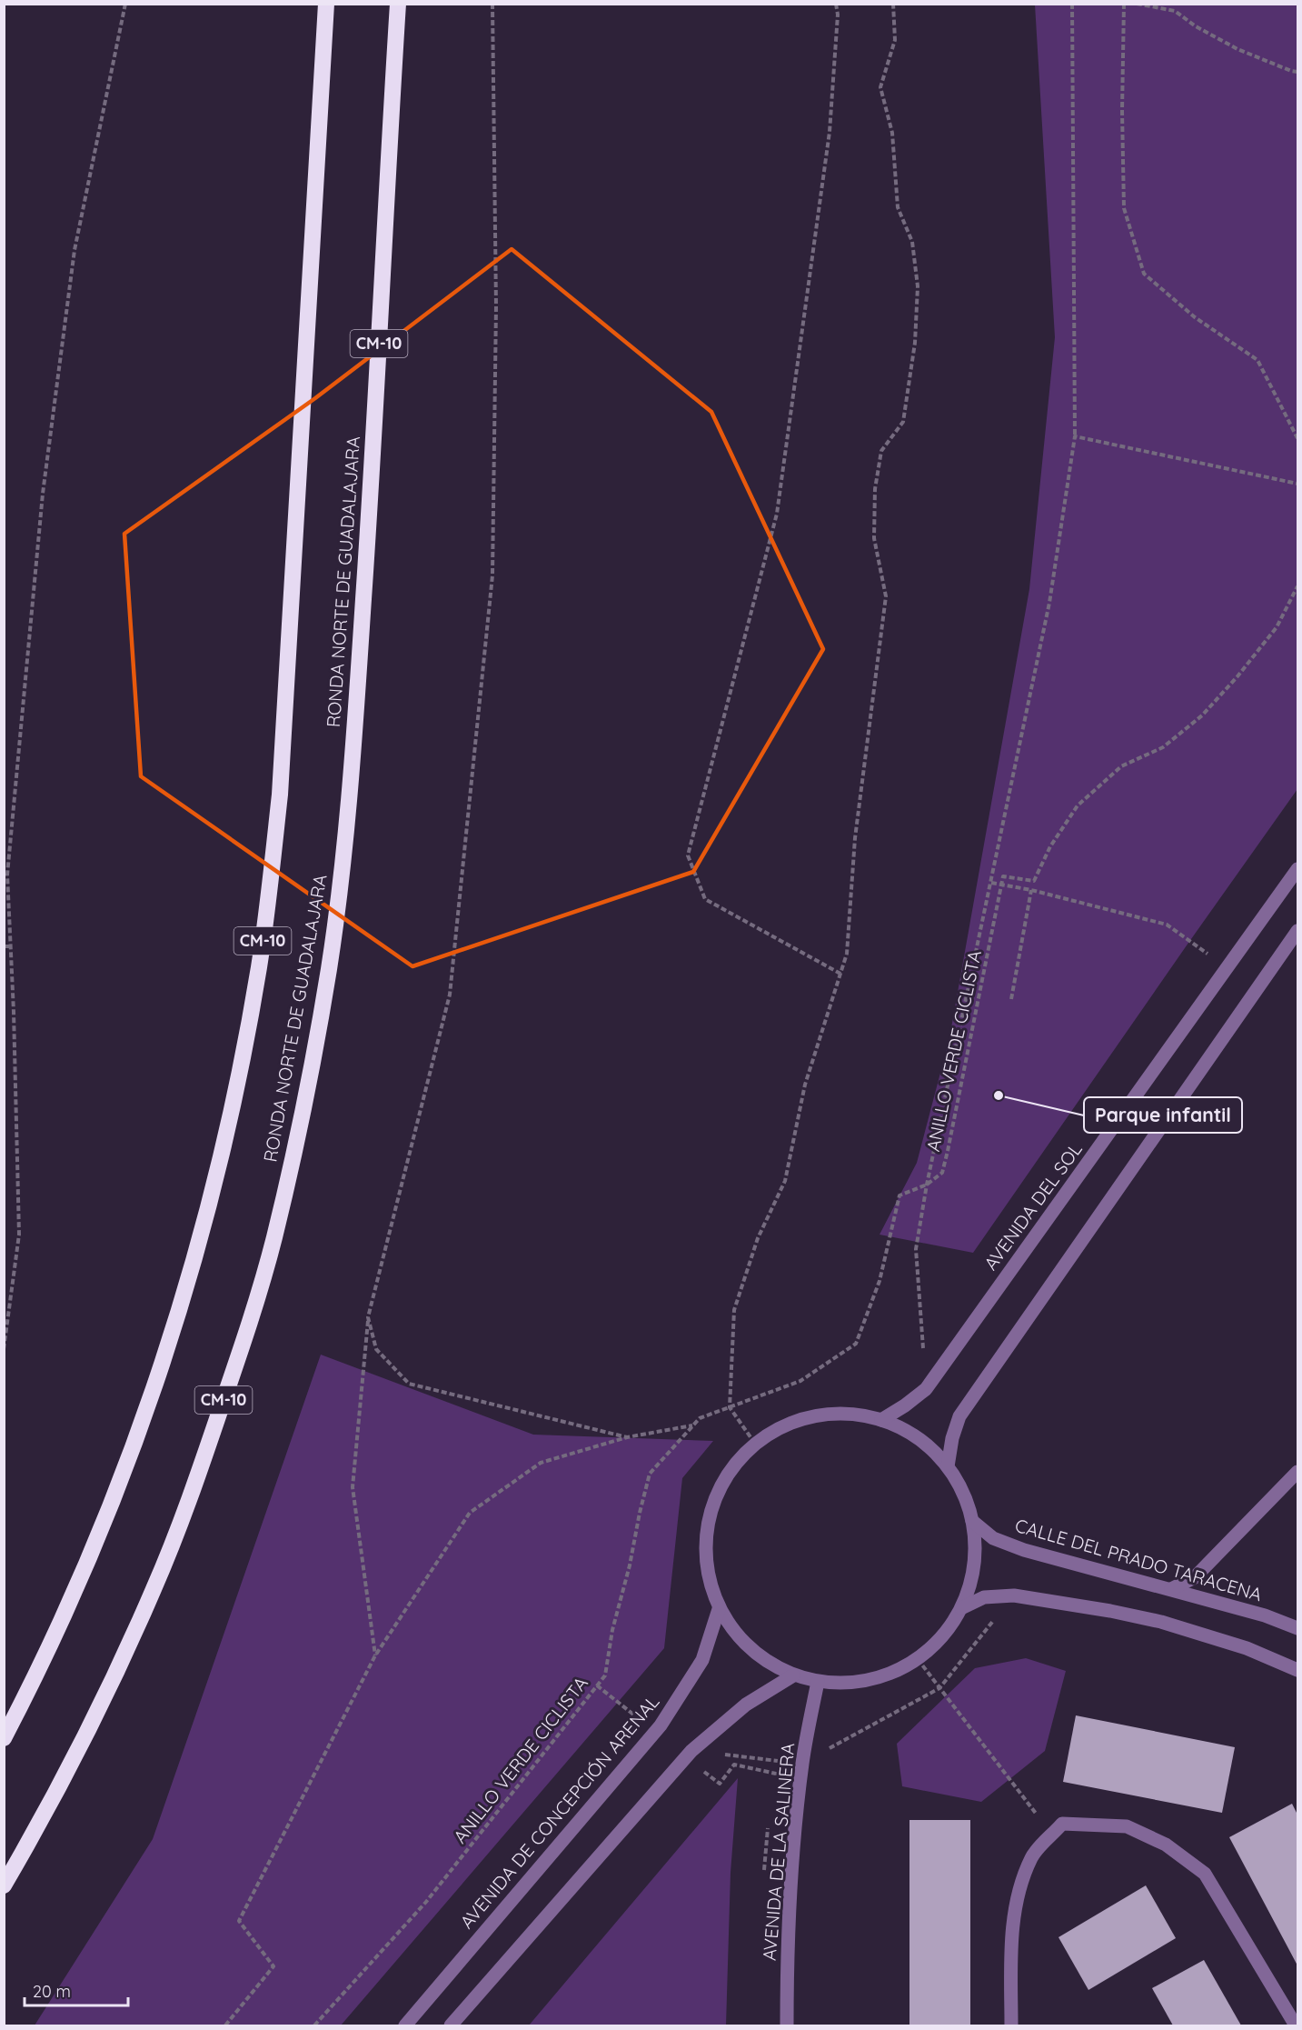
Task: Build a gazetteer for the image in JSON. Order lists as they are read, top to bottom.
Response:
{
  "streets": {
    "highway": ["CM-10", "RONDA NORTE DE GUADALAJARA"],
    "street": [
      "AVENIDA DEL SOL",
      "CALLE DEL PRADO TARACENA",
      "AVENIDA DE CONCEPCIÓN ARENAL",
      "AVENIDA DE LA SALINERA"
    ],
    "path": ["ANILLO VERDE CICLISTA"]
  },
  "places": ["Parque infantil"],
  "scale_bar": "20 m"
}
